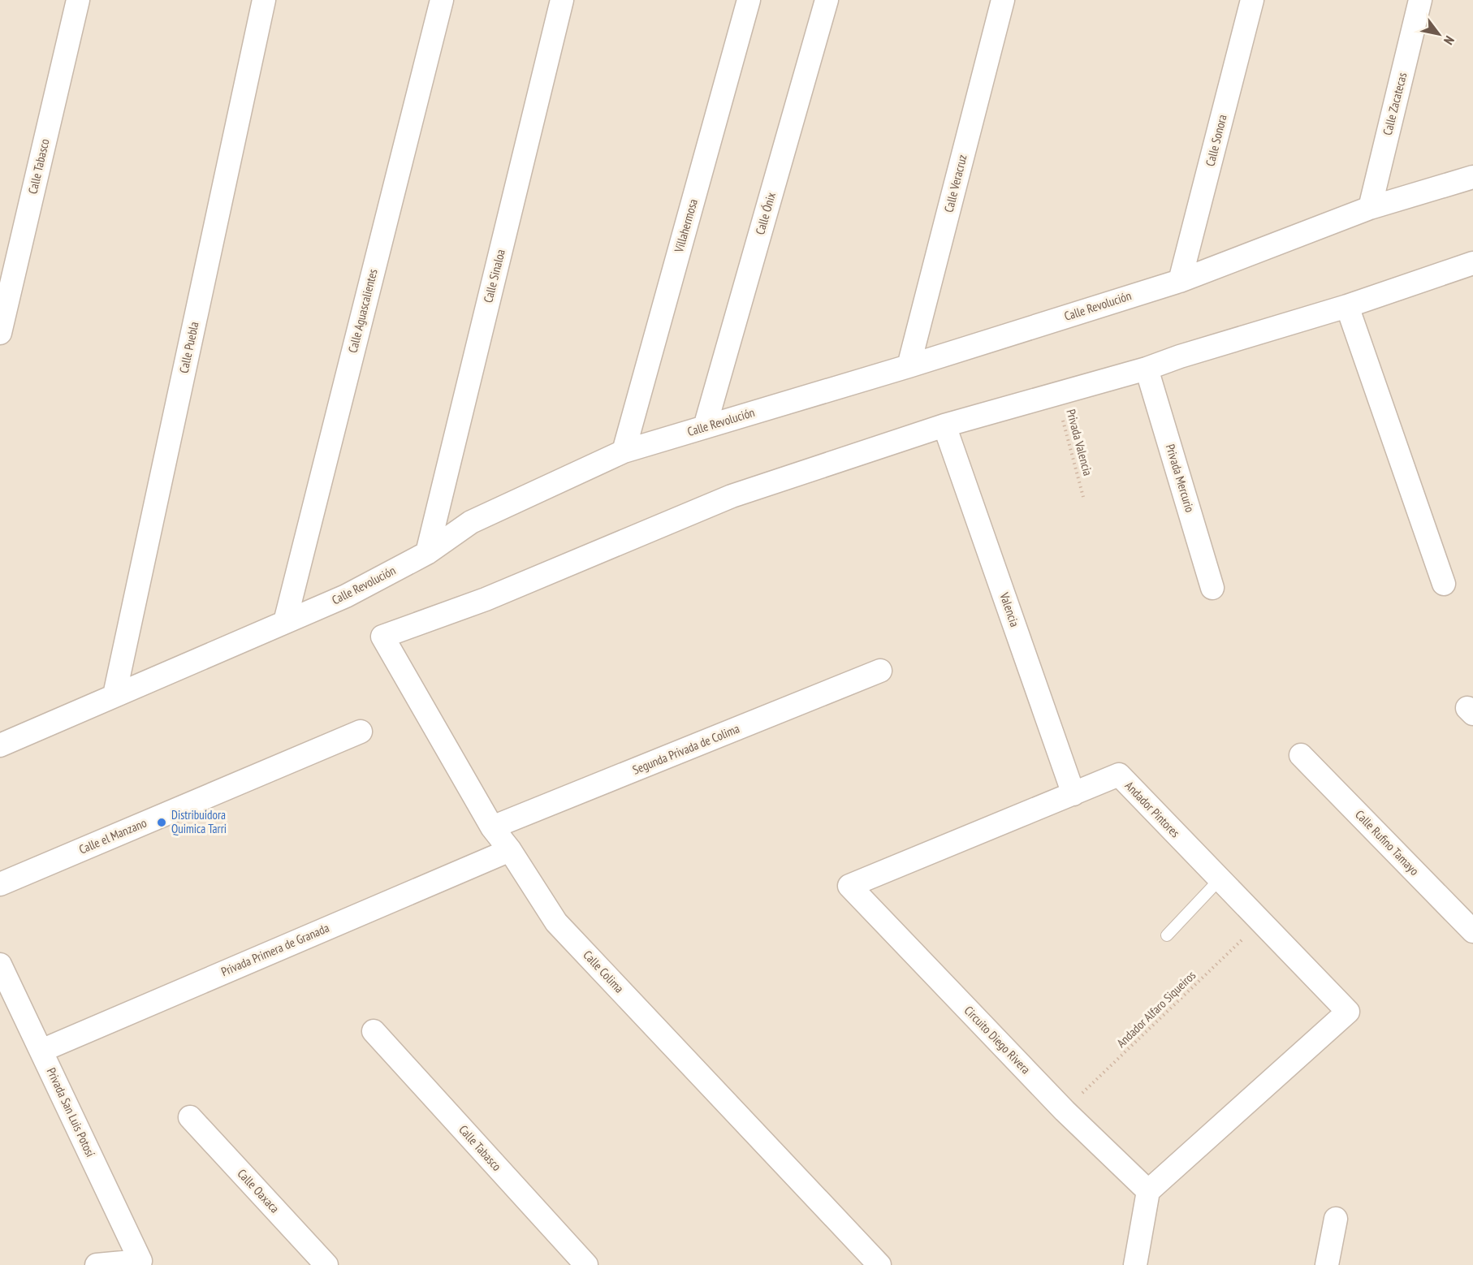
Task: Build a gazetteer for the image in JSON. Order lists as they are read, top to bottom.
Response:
{
  "streets": {
    "street": [
      "Calle Zacatecas",
      "Calle Sonora",
      "Calle Tabasco",
      "Calle Veracruz",
      "Calle Ónix",
      "Villahermosa",
      "Calle Sinaloa",
      "Calle Revolución",
      "Calle Aguascalientes",
      "Calle Puebla",
      "Privada Mercurio",
      "Valencia",
      "Segunda Privada de Colima",
      "Andador Pintores",
      "Calle el Manzano",
      "Calle Rufino Tamayo",
      "Privada Primera de Granada",
      "Calle Colima",
      "Circuito Diego Rivera",
      "Privada San Luis Potosí",
      "Calle Oaxaca"
    ],
    "path": ["Privada Valencia", "Andador Alfaro Siqueiros"]
  },
  "crossings": [
    ["Calle Zacatecas", "Calle Revolución"],
    ["Calle Sonora", "Calle Revolución"],
    ["Calle Veracruz", "Calle Revolución"],
    ["Calle Ónix", "Calle Revolución"],
    ["Villahermosa", "Calle Revolución"],
    ["Calle Sinaloa", "Calle Revolución"],
    ["Calle Revolución", "Calle Aguascalientes"],
    ["Calle Revolución", "Calle Puebla"],
    ["Valencia", "Andador Pintores"],
    ["Valencia", "Calle Colima"],
    ["Segunda Privada de Colima", "Calle Colima"],
    ["Andador Pintores", "Andador Alfaro Siqueiros"],
    ["Andador Pintores", "Circuito Diego Rivera"],
    ["Privada Primera de Granada", "Calle Colima"],
    ["Privada Primera de Granada", "Privada San Luis Potosí"],
    ["Andador Alfaro Siqueiros", "Circuito Diego Rivera"]
  ],
  "places": ["Distribuidora Quimica Tarri"],
  "north": "bottom right"
}
